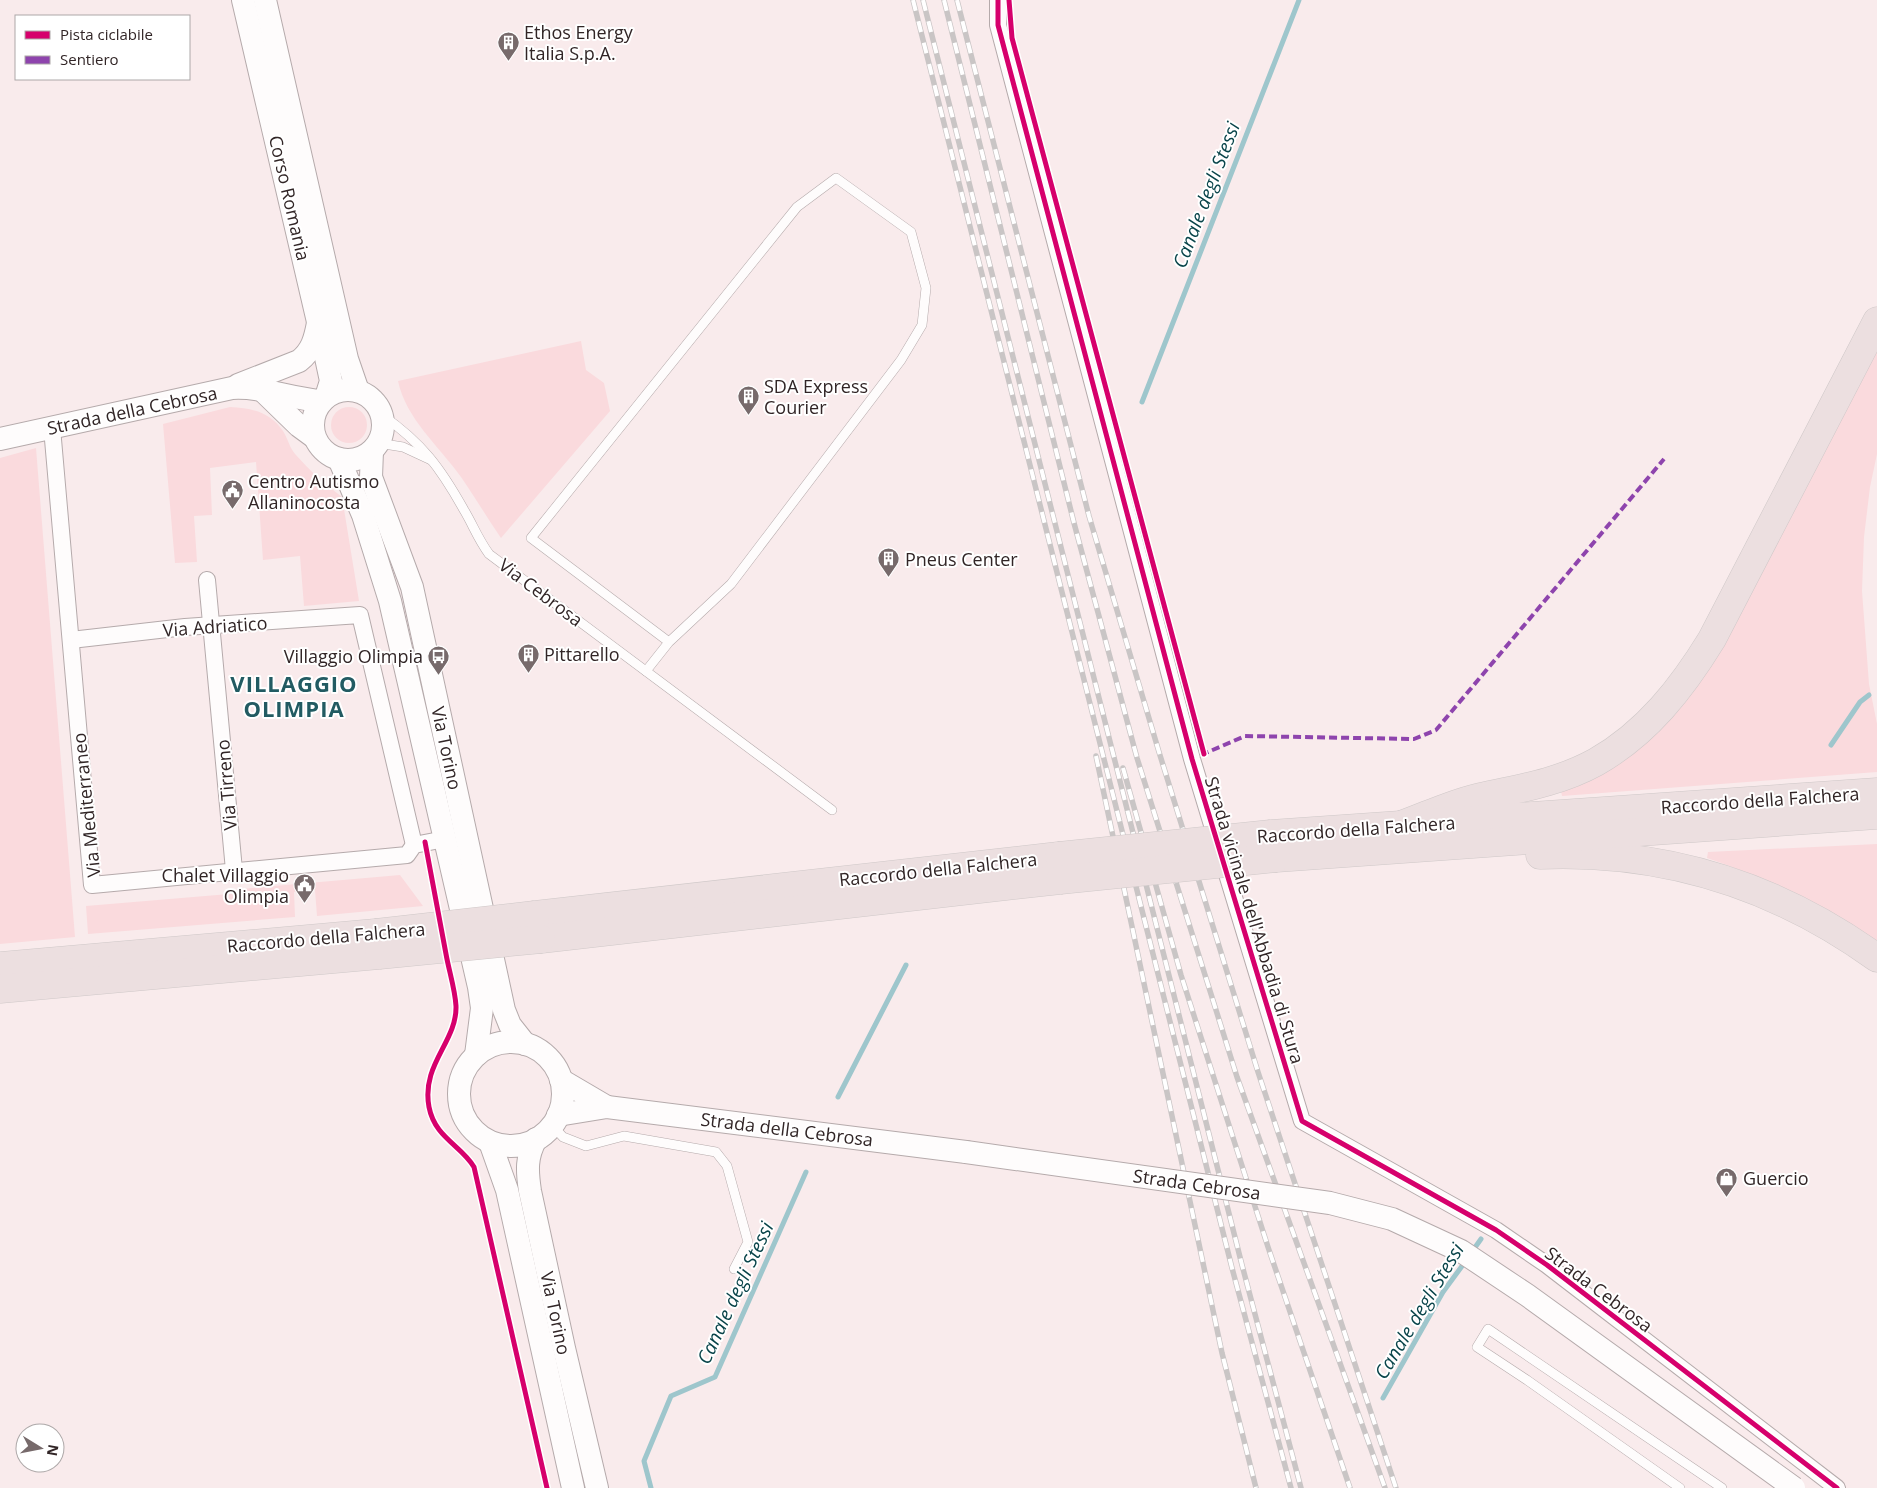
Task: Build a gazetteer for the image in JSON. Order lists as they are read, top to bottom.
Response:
{
  "streets": {
    "highway": ["Raccordo della Falchera"],
    "main road": [
      "Corso Romania",
      "Strada della Cebrosa",
      "Via Torino",
      "Strada Cebrosa"
    ],
    "street": [
      "Via Adriatico",
      "Via Tirreno",
      "Via Mediterraneo",
      "Strada vicinale dell'Abbadia di Stura"
    ],
    "lane": ["Via Cebrosa"]
  },
  "crossings": [
    ["Corso Romania", "Strada della Cebrosa"],
    ["Corso Romania", "Via Cebrosa"],
    ["Corso Romania", "Via Torino"],
    ["Strada della Cebrosa", "Via Cebrosa"],
    ["Strada della Cebrosa", "Via Torino"],
    ["Strada della Cebrosa", "Via Mediterraneo"],
    ["Strada della Cebrosa", "Strada Cebrosa"],
    ["Via Cebrosa", "Via Torino"],
    ["Via Adriatico", "Via Tirreno"],
    ["Via Adriatico", "Via Mediterraneo"],
    ["Via Torino", "Via Mediterraneo"],
    ["Via Tirreno", "Via Mediterraneo"],
    ["Strada vicinale dell'Abbadia di Stura", "Strada Cebrosa"]
  ],
  "districts": ["VILLAGGIO OLIMPIA"],
  "water": ["Canale degli Stessi"],
  "places": {
    "building": [
      "Ethos Energy Italia S.p.A.",
      "SDA Express Courier",
      "Pneus Center",
      "Pittarello"
    ],
    "public building": ["Centro Autismo Allaninocosta", "Chalet Villaggio Olimpia"],
    "bus stop": ["Villaggio Olimpia"],
    "shop": ["Guercio"]
  },
  "legend": ["Pista ciclabile", "Sentiero"],
  "north": "right"
}
